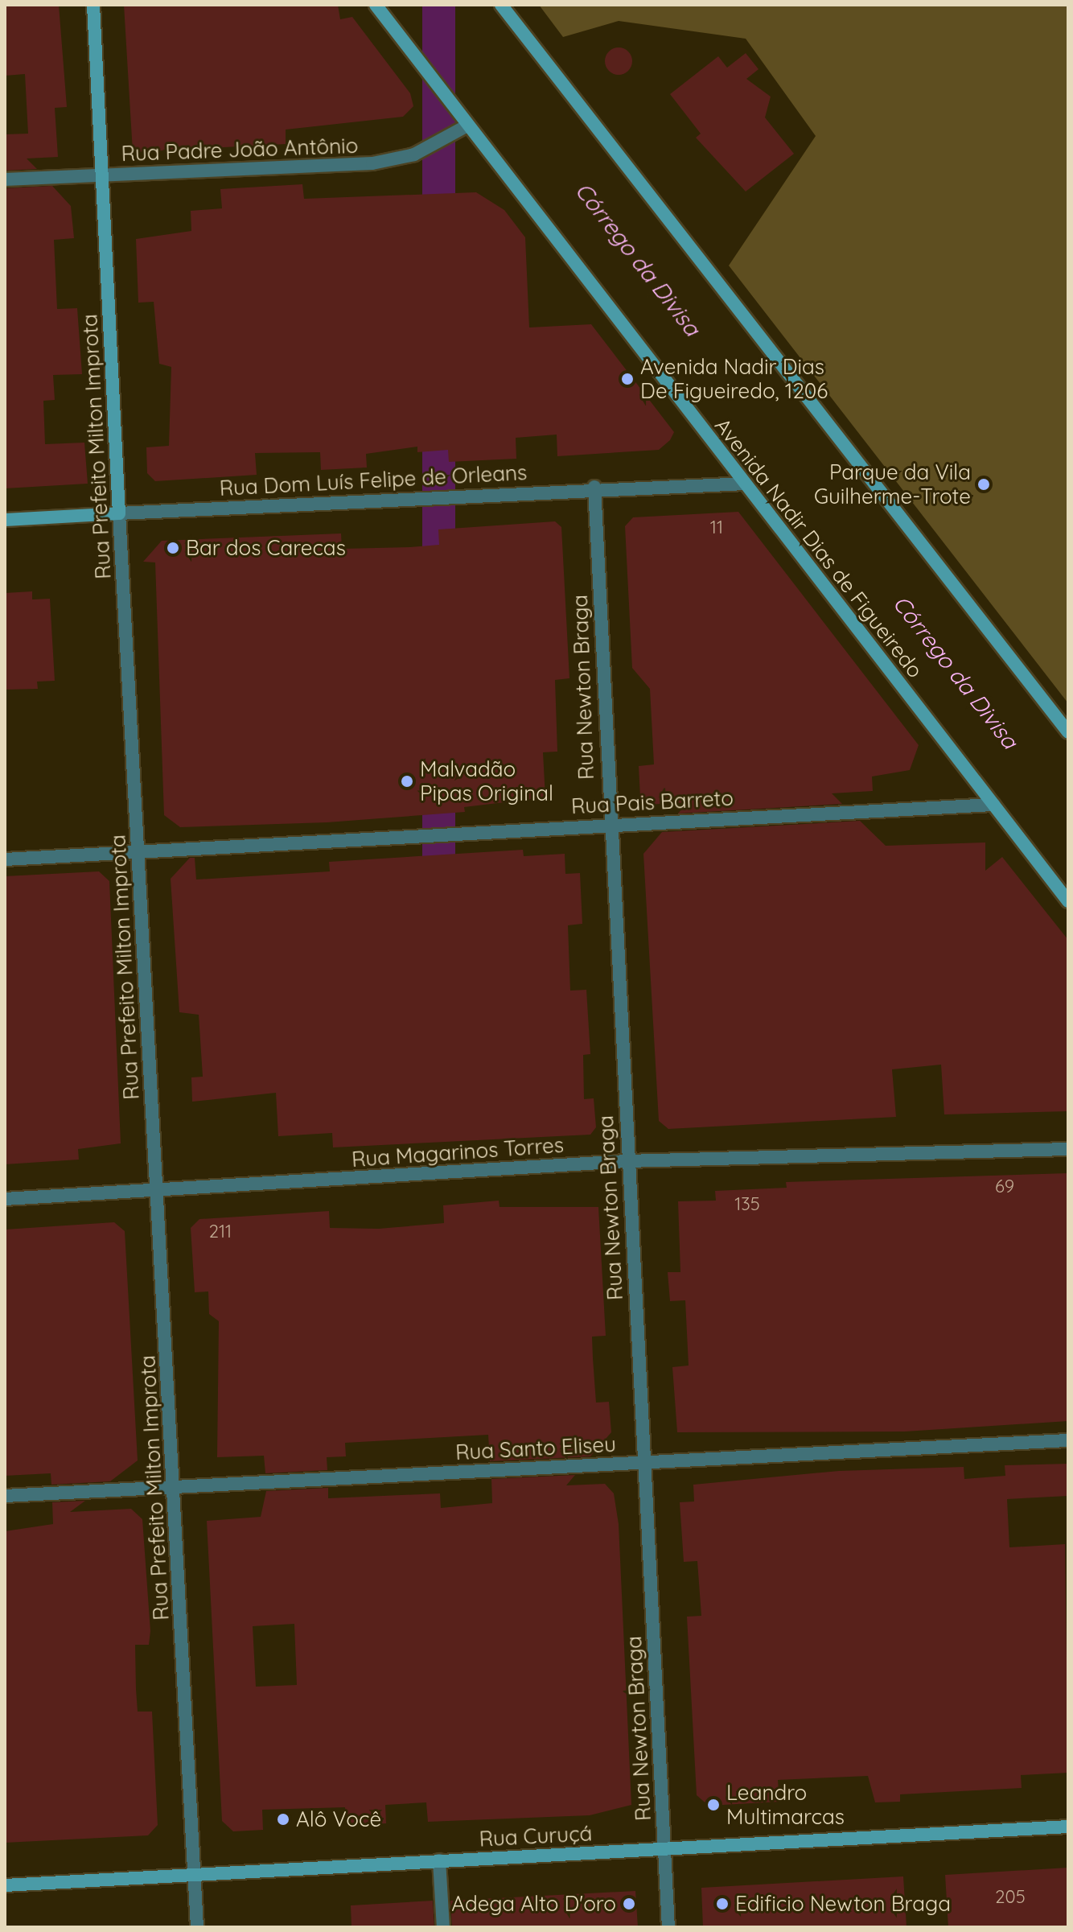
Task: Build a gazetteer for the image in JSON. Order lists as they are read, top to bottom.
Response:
{
  "streets": {
    "main road": [
      "Rua Prefeito Milton Improta",
      "Rua Dom Luís Felipe de Orleans",
      "Avenida Nadir Dias de Figueiredo",
      "Rua Curuçá"
    ],
    "street": [
      "Rua Padre João Antônio",
      "Rua Newton Braga",
      "Rua Pais Barreto",
      "Rua Magarinos Torres",
      "Rua Santo Eliseu"
    ]
  },
  "crossings": [
    ["Rua Padre João Antônio", "Rua Prefeito Milton Improta"],
    ["Rua Padre João Antônio", "Avenida Nadir Dias de Figueiredo"],
    ["Rua Prefeito Milton Improta", "Rua Dom Luís Felipe de Orleans"],
    ["Rua Prefeito Milton Improta", "Rua Pais Barreto"],
    ["Rua Prefeito Milton Improta", "Rua Magarinos Torres"],
    ["Rua Prefeito Milton Improta", "Rua Santo Eliseu"],
    ["Rua Prefeito Milton Improta", "Rua Curuçá"],
    ["Rua Dom Luís Felipe de Orleans", "Avenida Nadir Dias de Figueiredo"],
    ["Rua Dom Luís Felipe de Orleans", "Rua Newton Braga"],
    ["Avenida Nadir Dias de Figueiredo", "Rua Pais Barreto"],
    ["Rua Newton Braga", "Rua Pais Barreto"],
    ["Rua Newton Braga", "Rua Magarinos Torres"],
    ["Rua Newton Braga", "Rua Santo Eliseu"],
    ["Rua Newton Braga", "Rua Curuçá"]
  ],
  "water": ["Córrego da Divisa"],
  "places": [
    "Avenida Nadir Dias De Figueiredo, 1206",
    "Parque da Vila Guilherme-Trote",
    "Bar dos Carecas",
    "Malvadão Pipas Original",
    "Leandro Multimarcas",
    "Alô Você",
    "Adega Alto D'oro",
    "Edificio Newton Braga"
  ],
  "house_numbers": [
    "11",
    "69",
    "135",
    "211",
    "205"
  ]
}
